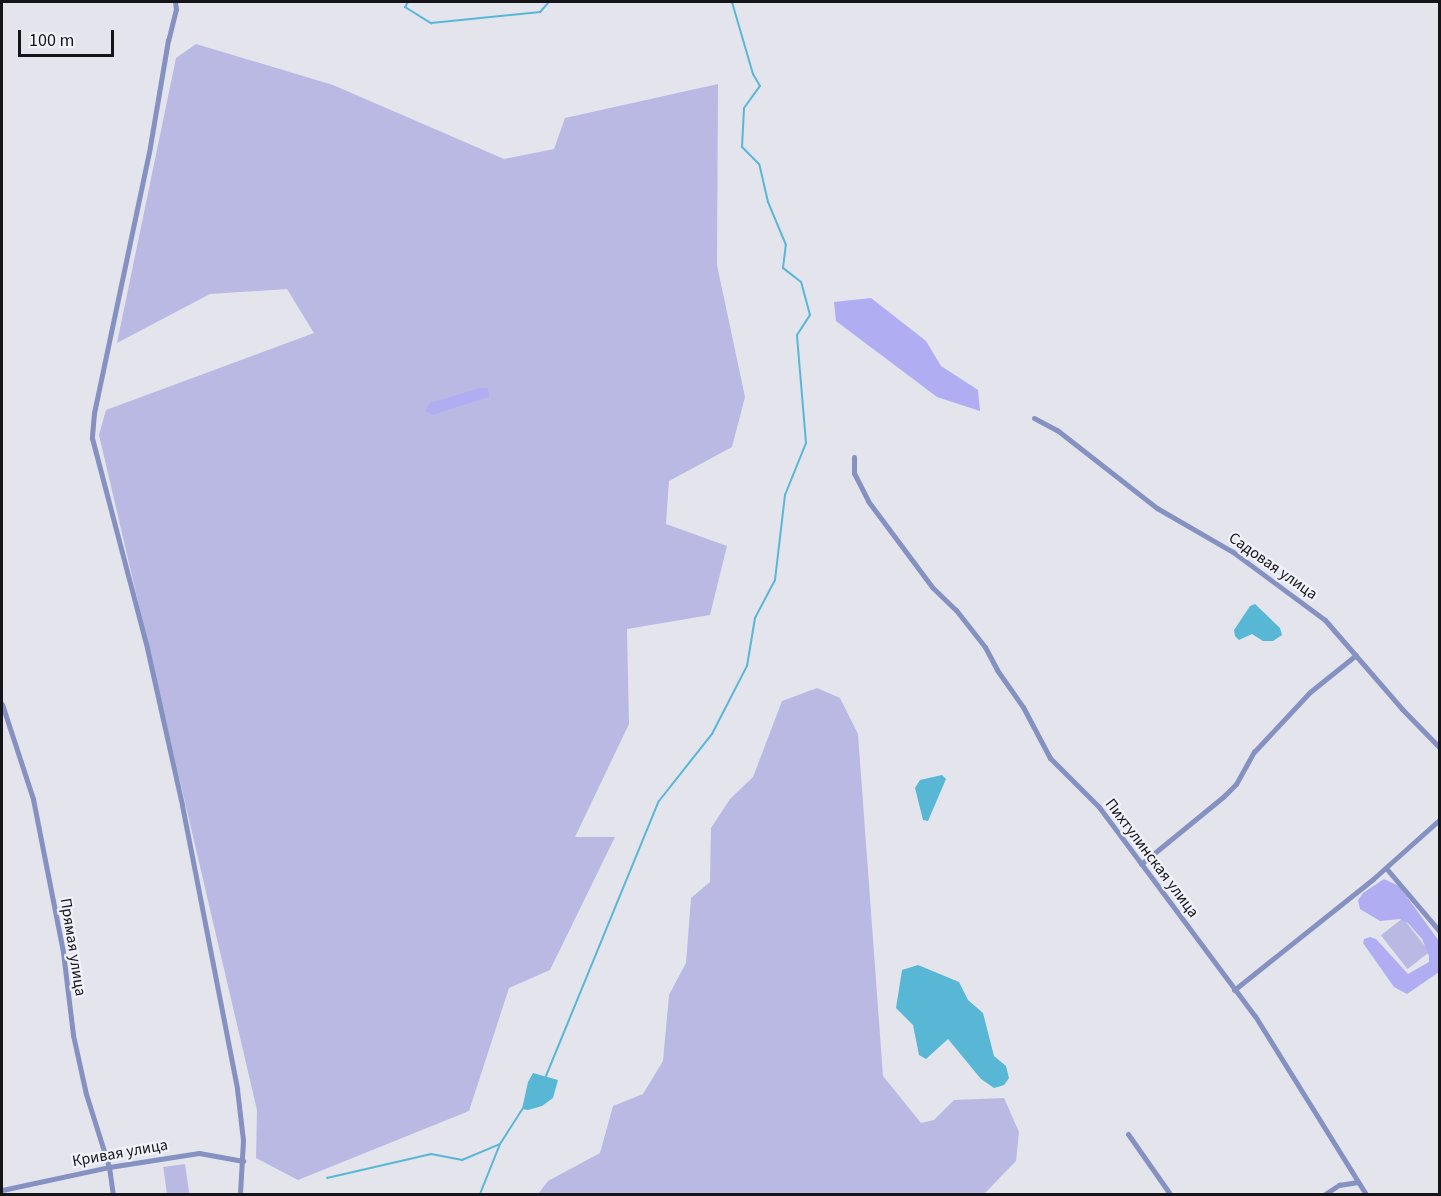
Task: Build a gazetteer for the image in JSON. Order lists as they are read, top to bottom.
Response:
{
  "streets": {
    "street": [
      "Садовая улица",
      "Пихтулинская улица",
      "Прямая улица",
      "Кривая улица"
    ]
  },
  "crossings": [
    ["Прямая улица", "Кривая улица"]
  ],
  "scale_bar": "100 m"
}
